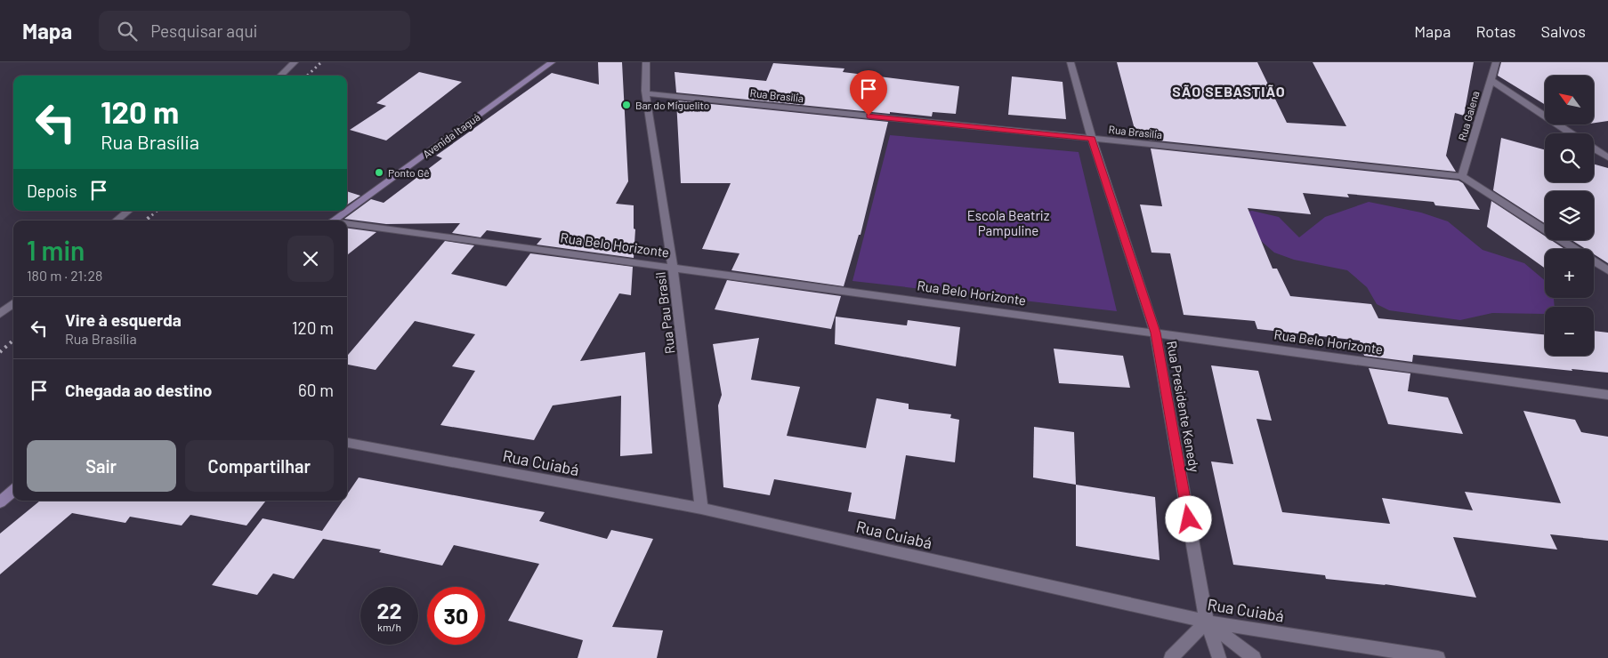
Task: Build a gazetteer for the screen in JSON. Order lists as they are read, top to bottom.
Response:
{
  "streets": {
    "main road": ["Avenida Itaguá"],
    "street": [
      "Rua Brasília",
      "Rua Galena",
      "Rua Belo Horizonte",
      "Rua Pau Brasil",
      "Rua Presidente Kenedy",
      "Rua Cuiabá"
    ]
  },
  "crossings": [
    ["Rua Brasília", "Rua Galena"],
    ["Rua Brasília", "Rua Pau Brasil"],
    ["Rua Brasília", "Rua Presidente Kenedy"],
    ["Rua Belo Horizonte", "Rua Pau Brasil"],
    ["Rua Belo Horizonte", "Rua Presidente Kenedy"],
    ["Rua Pau Brasil", "Rua Cuiabá"],
    ["Rua Presidente Kenedy", "Rua Cuiabá"]
  ],
  "districts": ["SÃO SEBASTIÃO"],
  "parks": ["Escola Beatriz Pampuline"],
  "places": ["Bar do Miguelito", "Ponto Gê"],
  "north": "top left",
  "page": {
    "header": "Mapa",
    "search": "Pesquisar aqui",
    "nav": ["Mapa", "Rotas", "Salvos"],
    "map_buttons": ["+", "−"],
    "turn": ["120 m", "Rua Brasília"],
    "then": "Depois",
    "heading": ["1 min", "180 m · 21:28"],
    "list": [
      {
        "name": "Vire à esquerda",
        "note": "Rua Brasília",
        "value": "120 m"
      },
      {
        "name": "Chegada ao destino",
        "value": "60 m"
      }
    ],
    "buttons": ["Sair", "Compartilhar"],
    "speed": "22 km/h",
    "limit": "30"
  }
}
